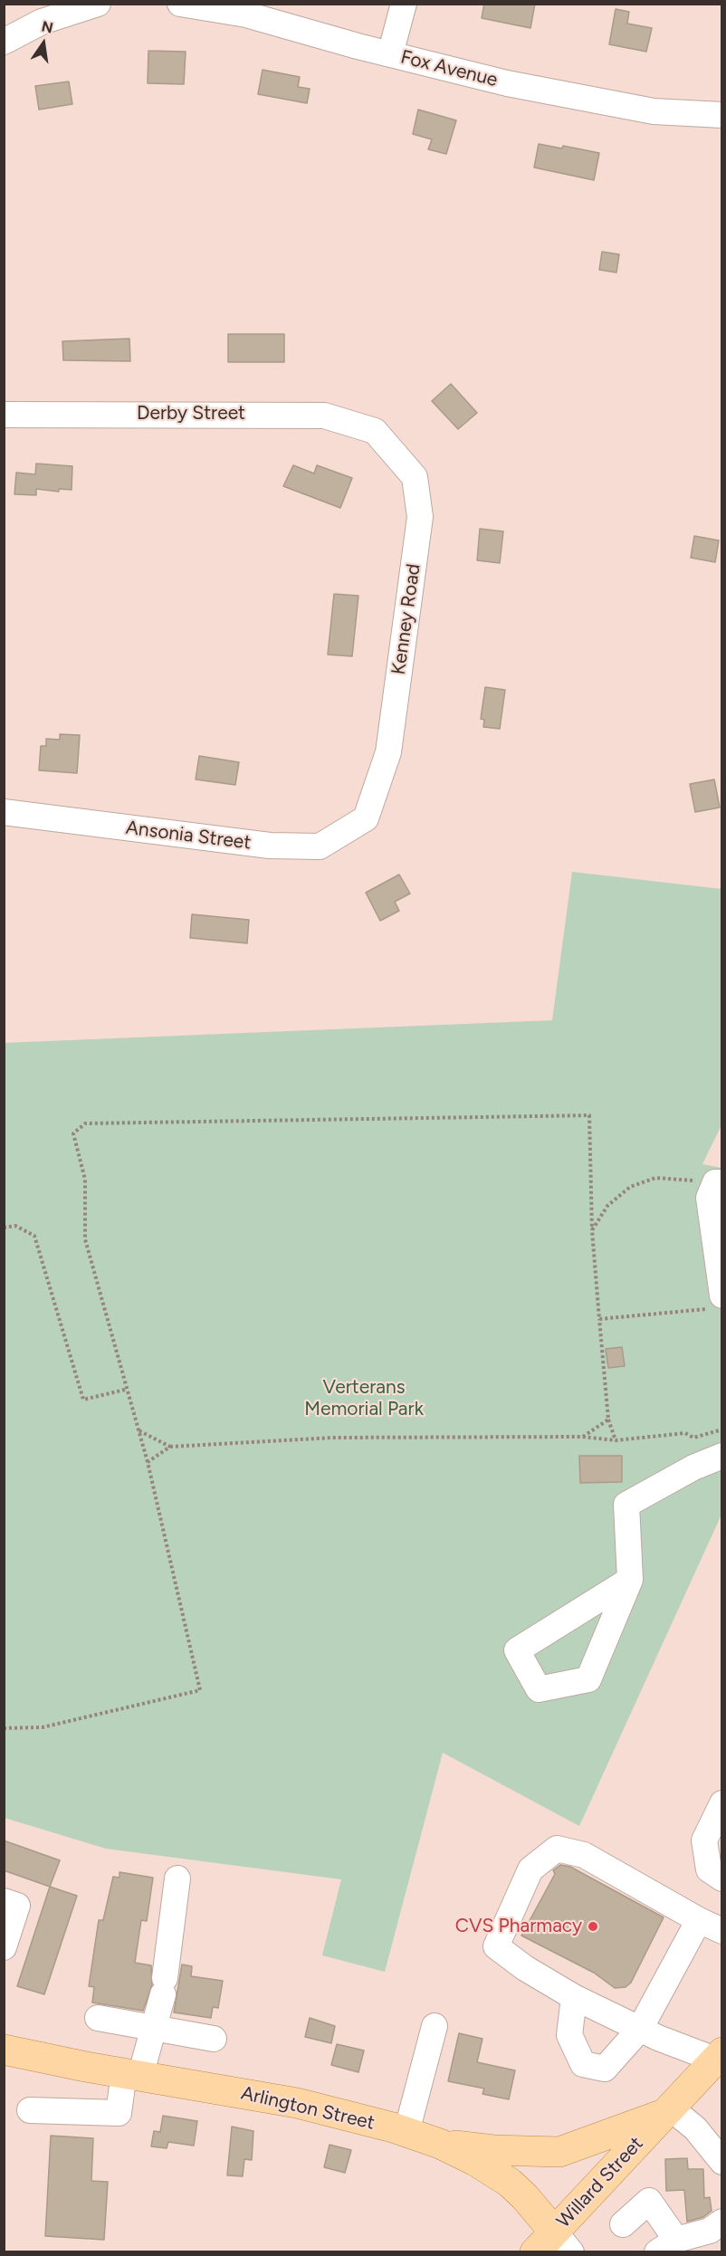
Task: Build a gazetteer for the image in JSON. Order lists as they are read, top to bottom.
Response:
{
  "streets": {
    "main road": ["Arlington Street", "Willard Street"],
    "street": [
      "Fox Avenue",
      "Derby Street",
      "Kenney Road",
      "Ansonia Street"
    ]
  },
  "crossings": [
    ["Derby Street", "Kenney Road"],
    ["Kenney Road", "Ansonia Street"],
    ["Arlington Street", "Willard Street"]
  ],
  "parks": ["Verterans Memorial Park"],
  "places": ["CVS Pharmacy"],
  "north": "top"
}
